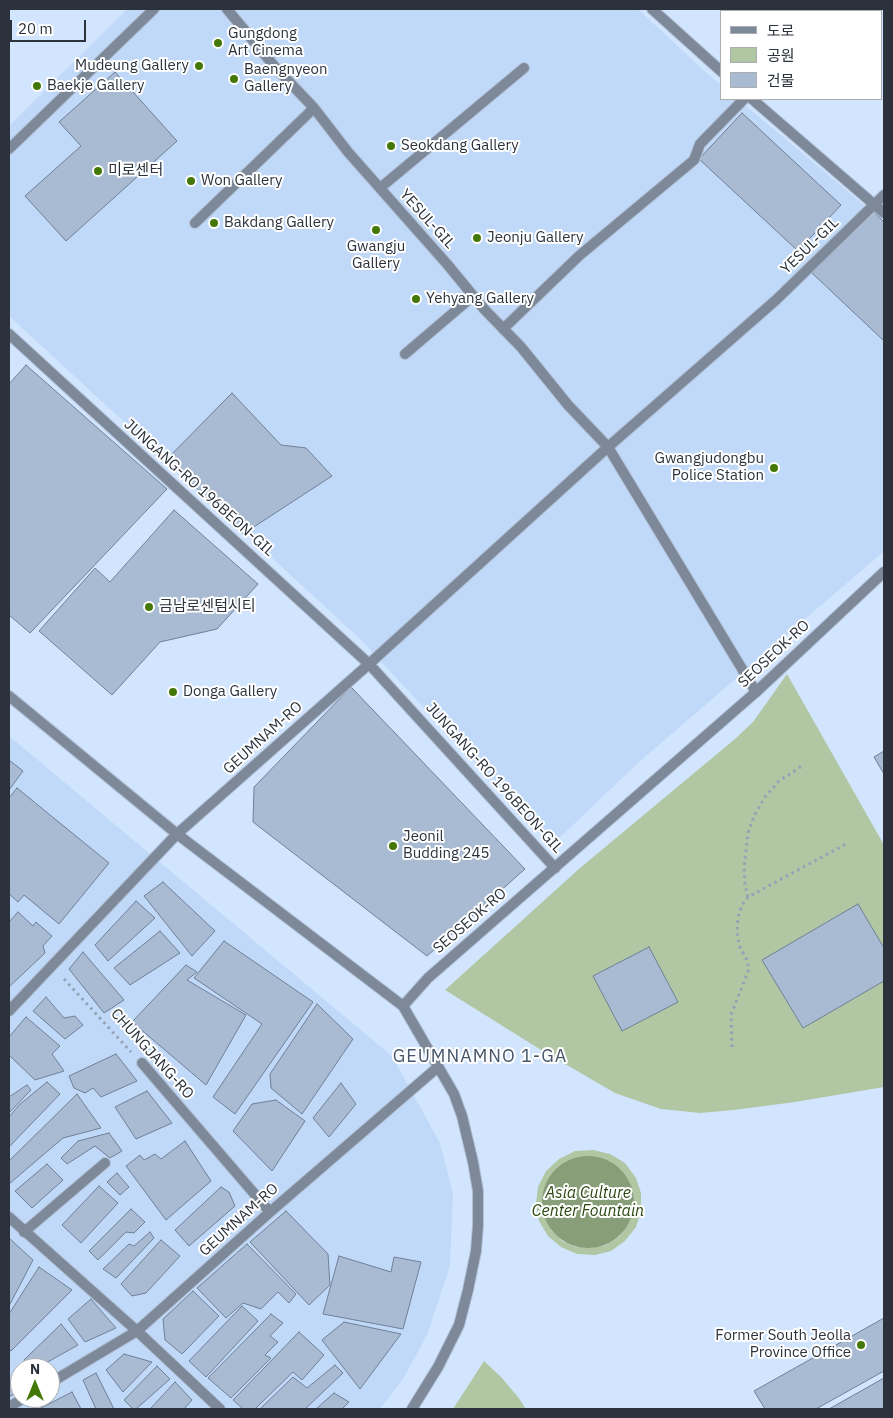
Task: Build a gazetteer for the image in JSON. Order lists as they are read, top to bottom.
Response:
{
  "streets": {
    "street": [
      "YESUL-GIL",
      "JUNGANG-RO 196BEON-GIL",
      "SEOSEOK-RO",
      "GEUMNAM-RO",
      "CHUNGJANG-RO"
    ]
  },
  "crossings": [
    ["YESUL-GIL", "SEOSEOK-RO"],
    ["JUNGANG-RO 196BEON-GIL", "SEOSEOK-RO"],
    ["JUNGANG-RO 196BEON-GIL", "GEUMNAM-RO"],
    ["GEUMNAM-RO", "CHUNGJANG-RO"]
  ],
  "districts": ["GEUMNAMNO 1-GA"],
  "water": ["Asia Culture Center Fountain"],
  "places": [
    "Gungdong Art Cinema",
    "Mudeung Gallery",
    "Baengnyeon Gallery",
    "Baekje Gallery",
    "Seokdang Gallery",
    "미로센터",
    "Won Gallery",
    "Bakdang Gallery",
    "Gwangju Gallery",
    "Jeonju Gallery",
    "Yehyang Gallery",
    "Gwangjudongbu Police Station",
    "금남로센텀시티",
    "Donga Gallery",
    "Jeonil Budding 245",
    "Former South Jeolla Province Office"
  ],
  "legend": ["도로", "공원", "건물"],
  "scale_bar": "20 m",
  "north": "top"
}
